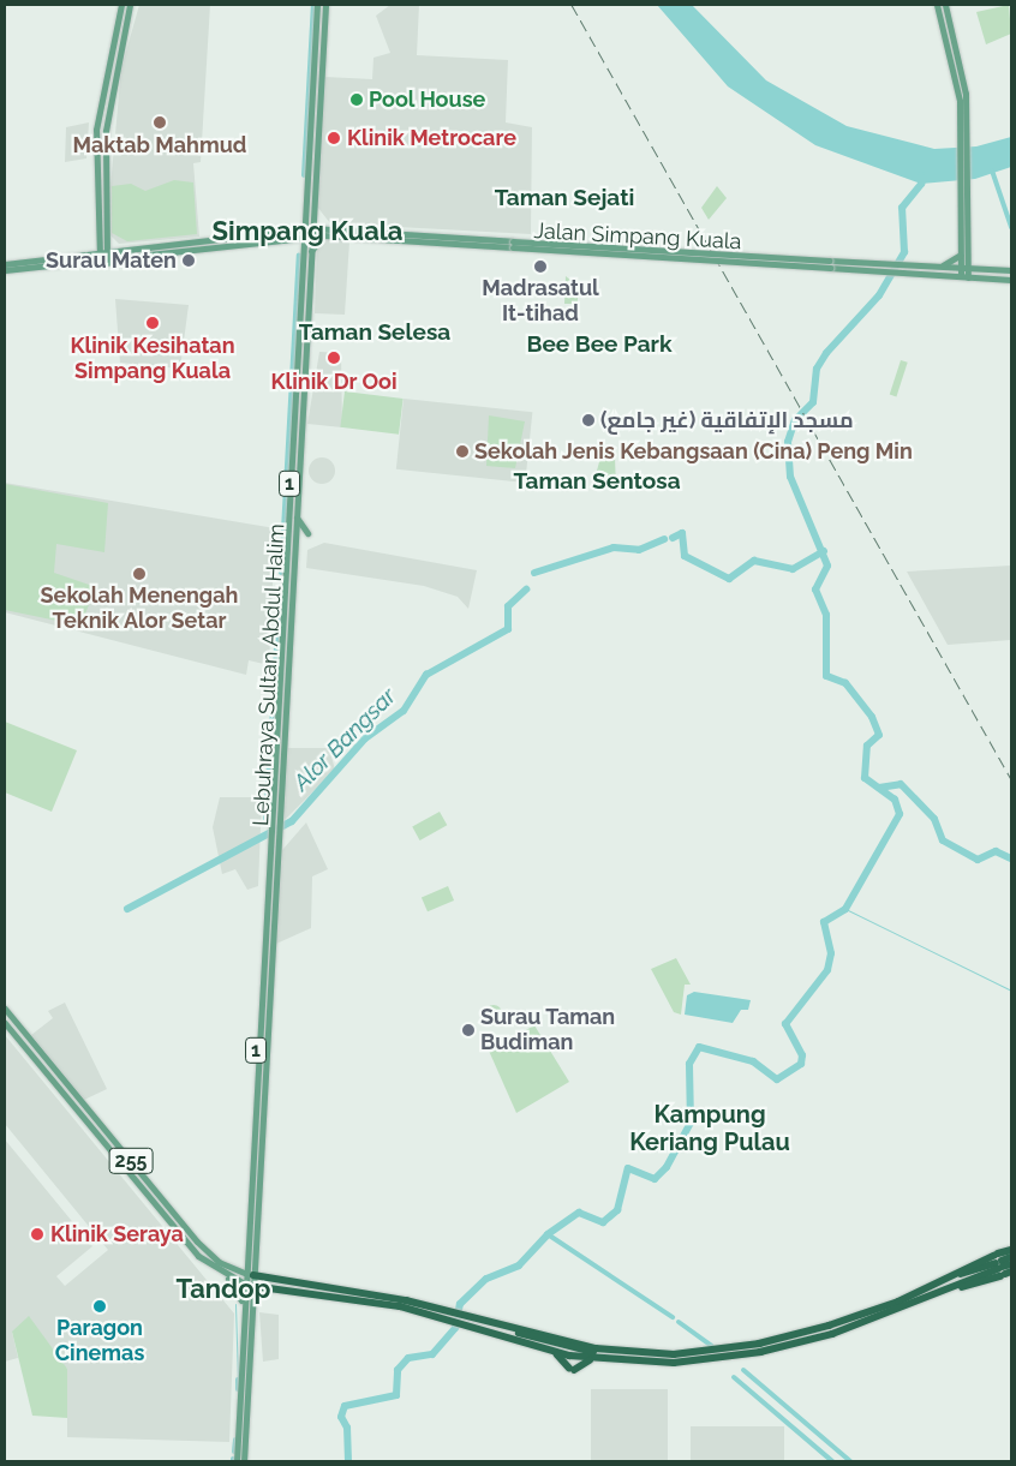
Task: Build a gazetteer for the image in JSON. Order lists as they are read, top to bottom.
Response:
{
  "streets": {
    "main road": [
      "Jalan Simpang Kuala",
      "1",
      "Lebuhraya Sultan Abdul Halim",
      "255"
    ]
  },
  "crossings": [
    ["Jalan Simpang Kuala", "Lebuhraya Sultan Abdul Halim"],
    ["1", "Lebuhraya Sultan Abdul Halim"],
    ["1", "255"],
    ["Lebuhraya Sultan Abdul Halim", "255"]
  ],
  "districts": [
    "Taman Sejati",
    "Simpang Kuala",
    "Taman Selesa",
    "Bee Bee Park",
    "Taman Sentosa",
    "Kampung Keriang Pulau",
    "Tandop"
  ],
  "water": ["Alor Bangsar"],
  "places": [
    "Pool House",
    "Maktab Mahmud",
    "Klinik Metrocare",
    "Surau Maten",
    "Madrasatul It-tihad",
    "Klinik Kesihatan Simpang Kuala",
    "Klinik Dr Ooi",
    "مسجد الإتفاقية (غير جامع)",
    "Sekolah Jenis Kebangsaan (Cina) Peng Min",
    "Sekolah Menengah Teknik Alor Setar",
    "Surau Taman Budiman",
    "Klinik Seraya",
    "Paragon Cinemas"
  ]
}
